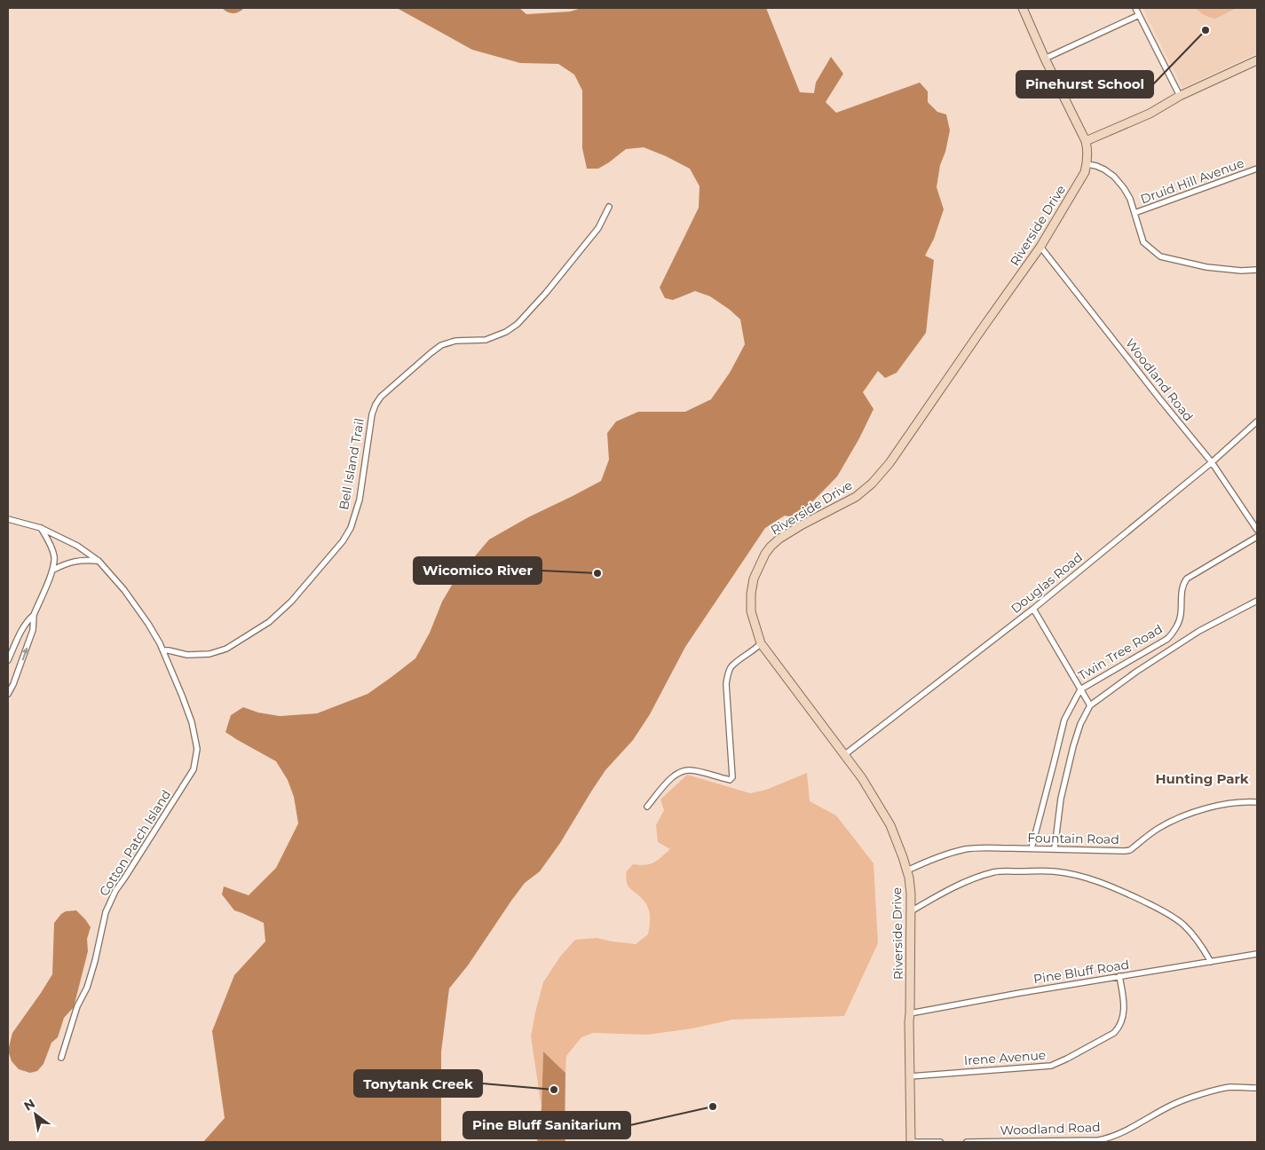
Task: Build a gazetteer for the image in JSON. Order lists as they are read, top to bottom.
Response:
{
  "streets": {
    "street": [
      "Druid Hill Avenue",
      "Riverside Drive",
      "Woodland Road",
      "Bell Island Trail",
      "Douglas Road",
      "Twin Tree Road",
      "Fountain Road",
      "Cotton Patch Island",
      "Pine Bluff Road",
      "Irene Avenue"
    ]
  },
  "crossings": [
    ["Riverside Drive", "Woodland Road"],
    ["Riverside Drive", "Douglas Road"],
    ["Riverside Drive", "Fountain Road"],
    ["Riverside Drive", "Pine Bluff Road"],
    ["Riverside Drive", "Irene Avenue"],
    ["Woodland Road", "Douglas Road"],
    ["Bell Island Trail", "Cotton Patch Island"],
    ["Twin Tree Road", "Fountain Road"],
    ["Pine Bluff Road", "Irene Avenue"]
  ],
  "districts": ["Hunting Park"],
  "places": [
    "Pinehurst School",
    "Wicomico River",
    "Tonytank Creek",
    "Pine Bluff Sanitarium"
  ],
  "north": "top left"
}
